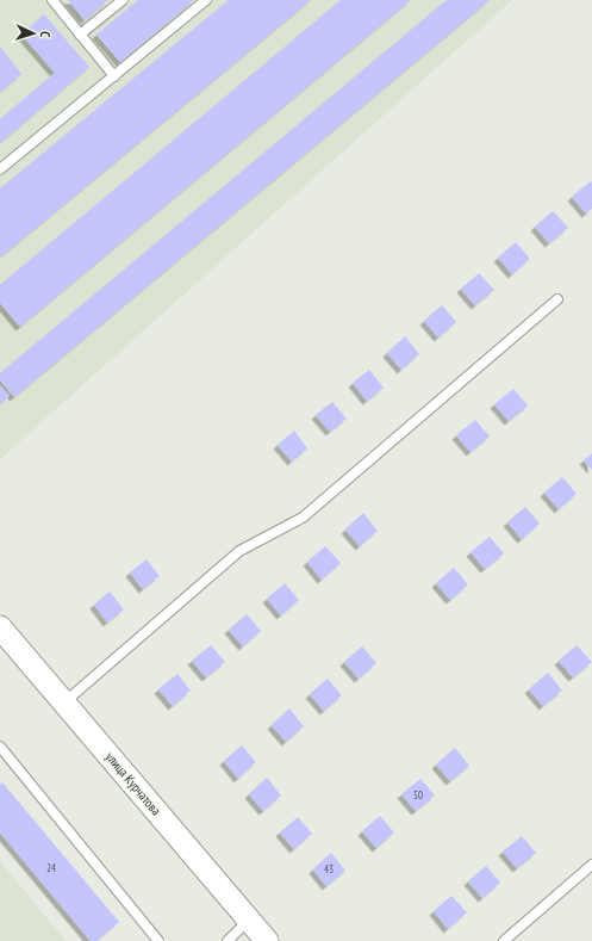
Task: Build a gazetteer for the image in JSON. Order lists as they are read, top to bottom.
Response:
{
  "streets": {
    "street": ["улица Курчатова"]
  },
  "house_numbers": ["50", "24", "43"],
  "north": "right"
}
